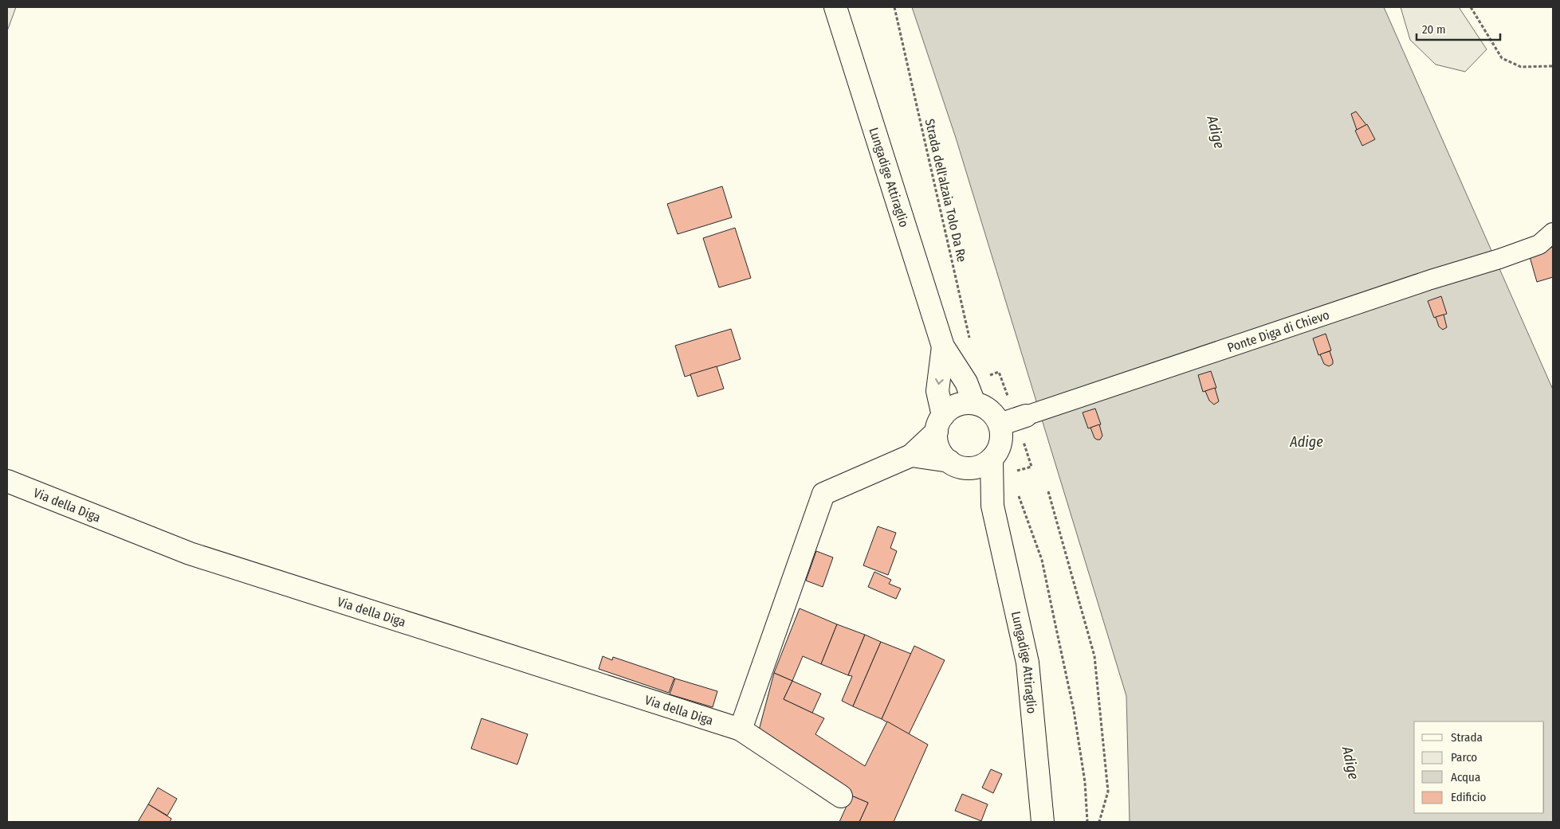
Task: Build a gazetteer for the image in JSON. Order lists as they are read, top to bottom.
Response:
{
  "streets": {
    "street": ["Lungadige Attiraglio", "Ponte Diga di Chievo", "Via della Diga"],
    "path": ["Strada dell'alzaia Tolo Da Re"]
  },
  "crossings": [
    ["Lungadige Attiraglio", "Ponte Diga di Chievo"]
  ],
  "water": ["Adige"],
  "legend": [
    "Strada",
    "Parco",
    "Acqua",
    "Edificio"
  ],
  "scale_bar": "20 m"
}
